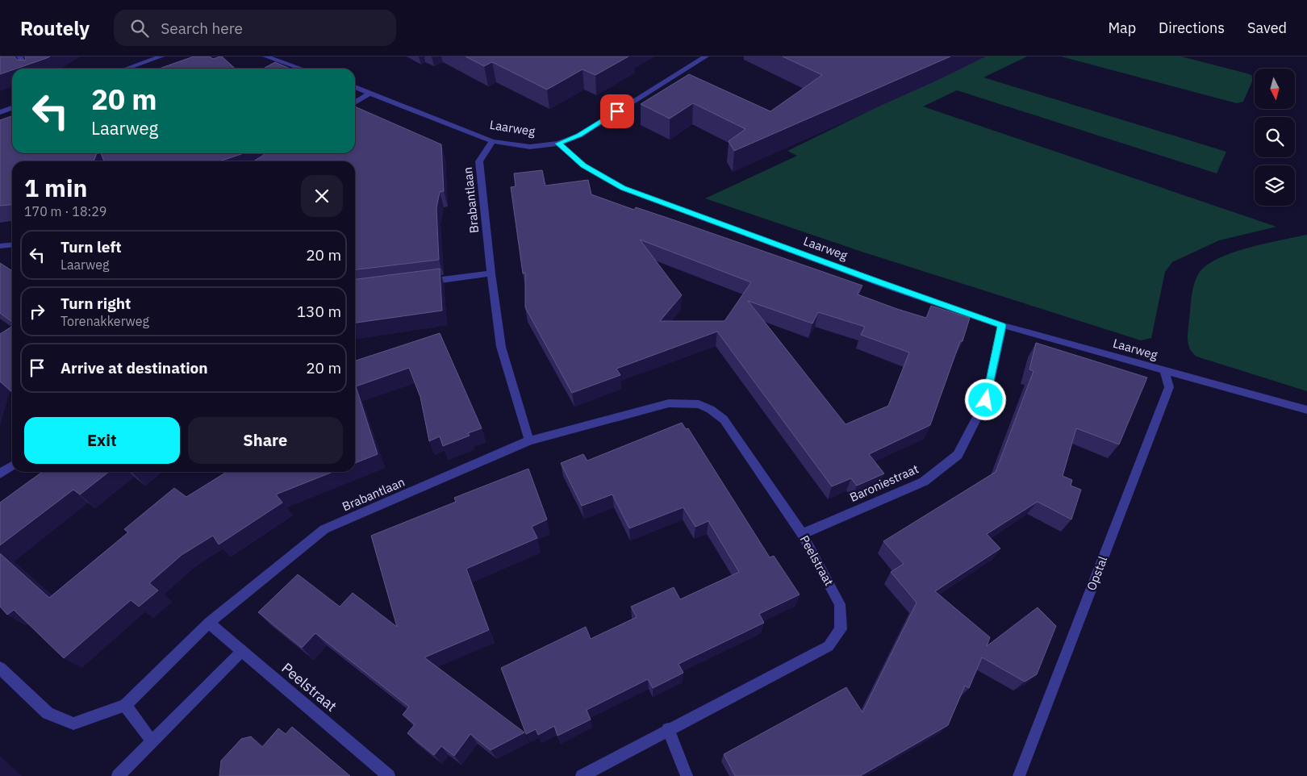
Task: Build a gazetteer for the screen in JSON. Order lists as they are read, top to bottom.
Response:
{
  "streets": {
    "street": [
      "Laarweg",
      "Brabantlaan",
      "Baroniestraat",
      "Peelstraat",
      "Opstal"
    ]
  },
  "crossings": [
    ["Laarweg", "Brabantlaan"],
    ["Laarweg", "Baroniestraat"],
    ["Laarweg", "Opstal"],
    ["Brabantlaan", "Peelstraat"],
    ["Baroniestraat", "Peelstraat"]
  ],
  "north": "bottom",
  "page": {
    "header": "Routely",
    "search": "Search here",
    "nav": ["Map", "Directions", "Saved"],
    "turn": ["20 m", "Laarweg"],
    "heading": ["1 min", "170 m · 18:29"],
    "list": [
      {
        "name": "Turn left",
        "note": "Laarweg",
        "value": "20 m"
      },
      {
        "name": "Turn right",
        "note": "Torenakkerweg",
        "value": "130 m"
      },
      {
        "name": "Arrive at destination",
        "value": "20 m"
      }
    ],
    "buttons": ["Exit", "Share"]
  }
}
